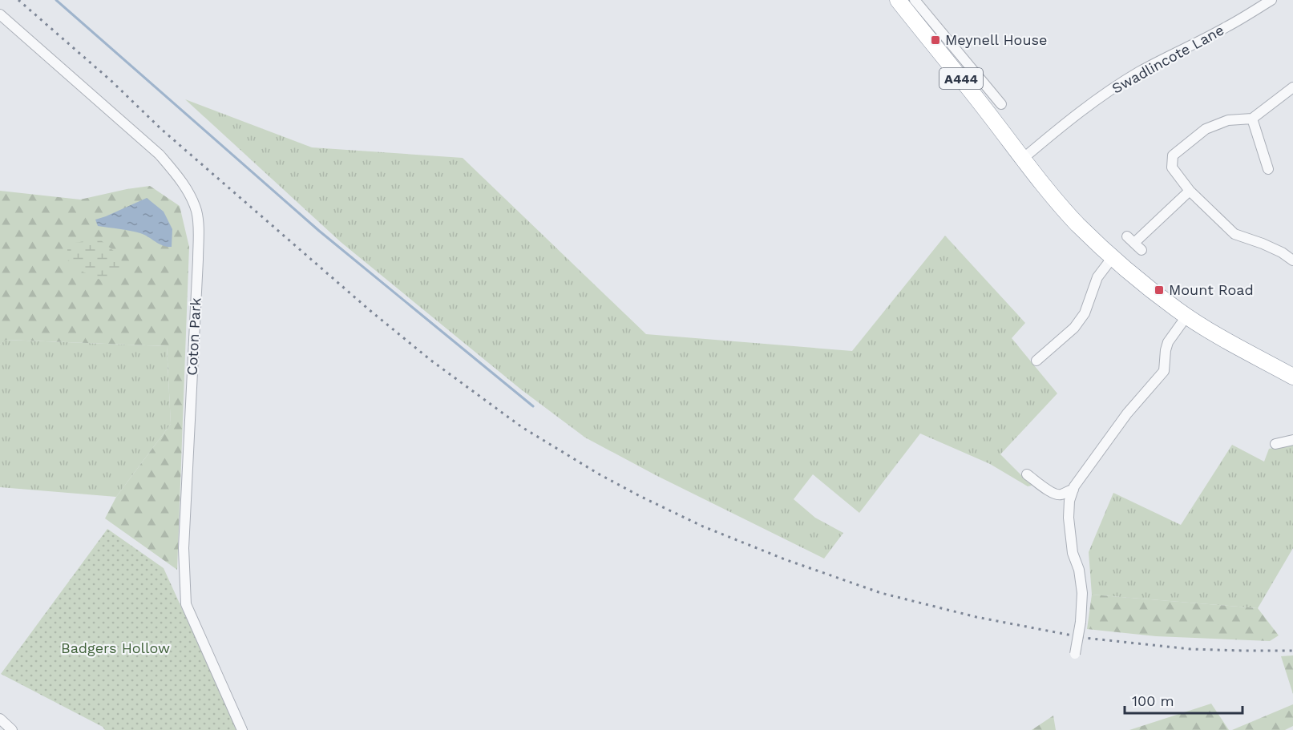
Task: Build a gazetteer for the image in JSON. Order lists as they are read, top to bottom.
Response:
{
  "streets": {
    "highway": ["A444"],
    "street": ["Swadlincote Lane", "Coton Park"]
  },
  "crossings": [
    ["Swadlincote Lane", "A444"]
  ],
  "parks": ["Badgers Hollow"],
  "places": {
    "transit": ["Meynell House", "Mount Road"]
  },
  "scale_bar": "100 m"
}
